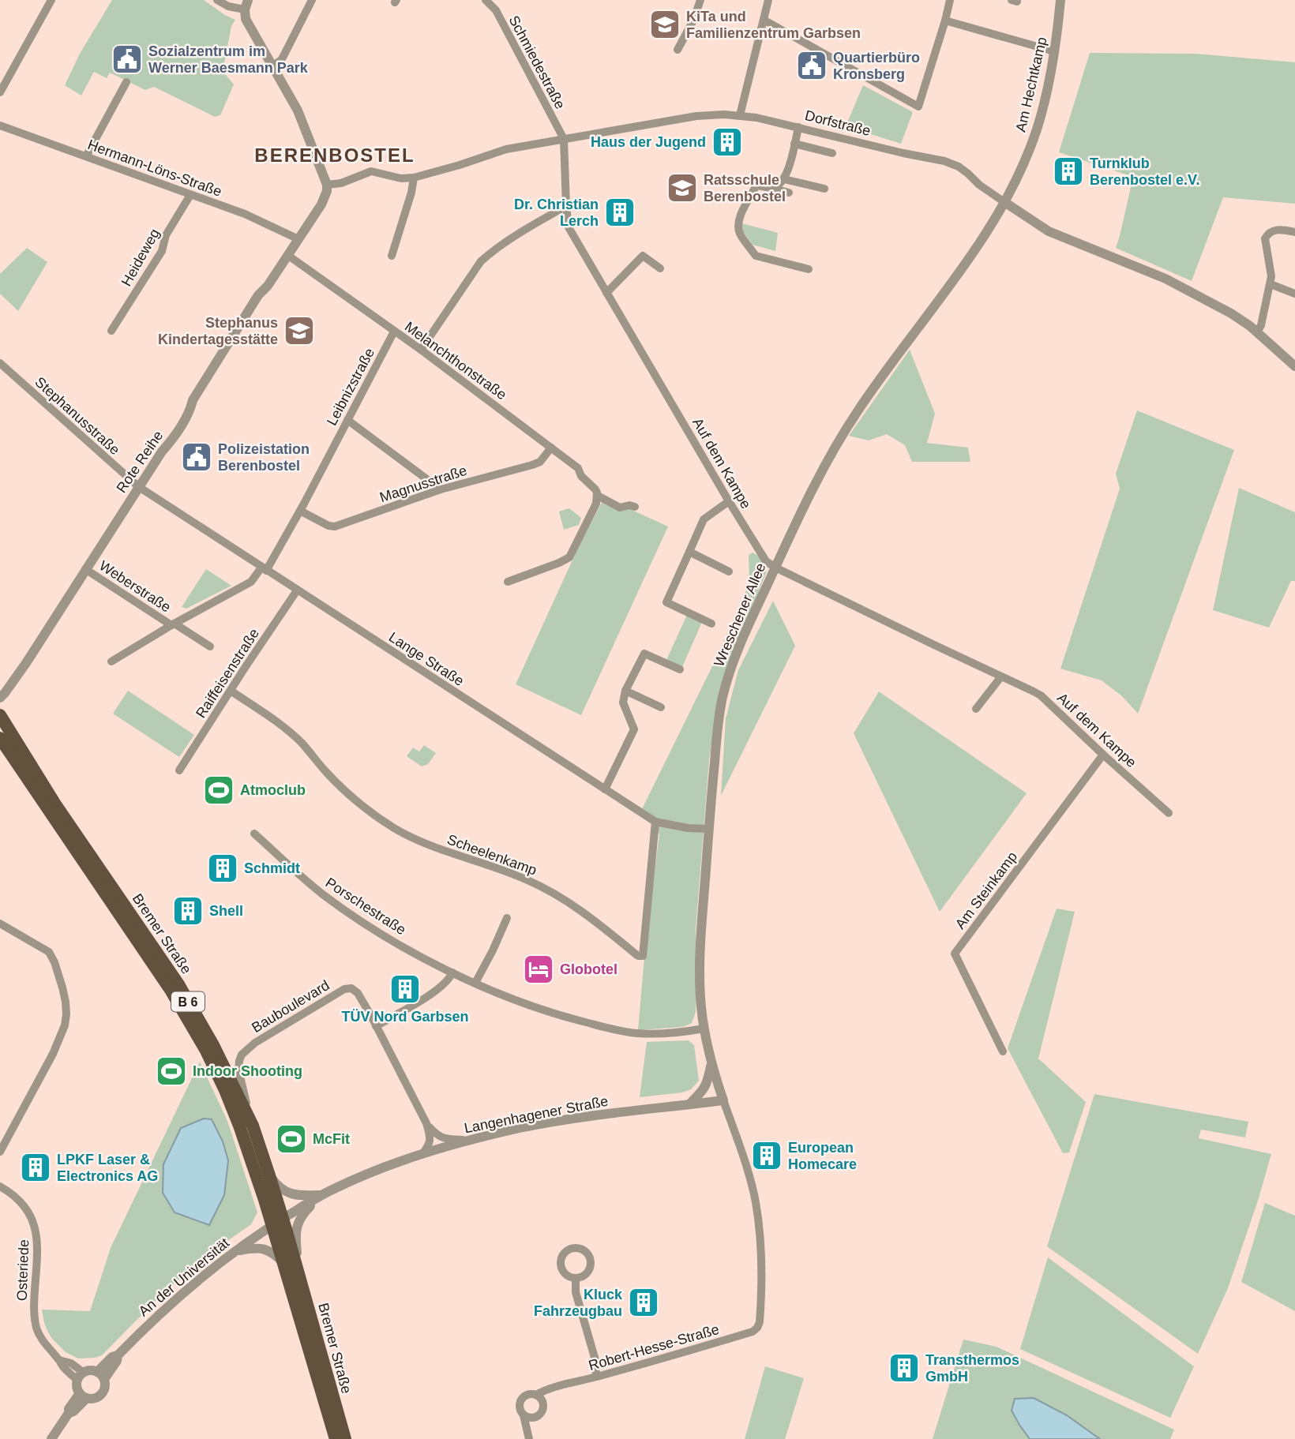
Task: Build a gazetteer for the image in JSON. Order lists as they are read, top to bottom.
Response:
{
  "streets": {
    "main road": ["Bremer Straße", "B 6"],
    "street": [
      "Schmiedestraße",
      "Am Hechtkamp",
      "Dorfstraße",
      "Hermann-Löns-Straße",
      "Heideweg",
      "Melanchthonstraße",
      "Leibnizstraße",
      "Stephanusstraße",
      "Rote Reihe",
      "Auf dem Kampe",
      "Magnusstraße",
      "Weberstraße",
      "Wreschener Allee",
      "Lange Straße",
      "Raiffeisenstraße",
      "Scheelenkamp",
      "Am Steinkamp",
      "Porschestraße",
      "Bauboulevard",
      "Langenhagener Straße",
      "Osteriede",
      "An der Universität",
      "Robert-Hesse-Straße"
    ]
  },
  "crossings": [
    ["Schmiedestraße", "Dorfstraße"],
    ["Schmiedestraße", "Auf dem Kampe"],
    ["Am Hechtkamp", "Dorfstraße"],
    ["Am Hechtkamp", "Wreschener Allee"],
    ["Dorfstraße", "Rote Reihe"],
    ["Dorfstraße", "Auf dem Kampe"],
    ["Dorfstraße", "Wreschener Allee"],
    ["Hermann-Löns-Straße", "Heideweg"],
    ["Hermann-Löns-Straße", "Rote Reihe"],
    ["Melanchthonstraße", "Leibnizstraße"],
    ["Melanchthonstraße", "Rote Reihe"],
    ["Melanchthonstraße", "Magnusstraße"],
    ["Leibnizstraße", "Magnusstraße"],
    ["Leibnizstraße", "Weberstraße"],
    ["Leibnizstraße", "Lange Straße"],
    ["Stephanusstraße", "Rote Reihe"],
    ["Stephanusstraße", "Lange Straße"],
    ["Rote Reihe", "Weberstraße"],
    ["Rote Reihe", "Lange Straße"],
    ["Auf dem Kampe", "Wreschener Allee"],
    ["Auf dem Kampe", "Am Steinkamp"],
    ["Wreschener Allee", "Lange Straße"],
    ["Wreschener Allee", "Porschestraße"],
    ["Wreschener Allee", "Langenhagener Straße"],
    ["Wreschener Allee", "Robert-Hesse-Straße"],
    ["Lange Straße", "Raiffeisenstraße"],
    ["Lange Straße", "Scheelenkamp"],
    ["Raiffeisenstraße", "Scheelenkamp"],
    ["Bremer Straße", "Bauboulevard"],
    ["Bremer Straße", "Langenhagener Straße"],
    ["Bremer Straße", "An der Universität"],
    ["Bauboulevard", "Langenhagener Straße"],
    ["Langenhagener Straße", "An der Universität"],
    ["Langenhagener Straße", "Robert-Hesse-Straße"],
    ["Osteriede", "An der Universität"]
  ],
  "districts": ["BERENBOSTEL"],
  "places": {
    "school or university": ["KiTa und Familienzentrum Garbsen", "Ratsschule Berenbostel", "Stephanus Kindertagesstätte"],
    "public building": ["Sozialzentrum im Werner Baesmann Park", "Quartierbüro Kronsberg", "Polizeistation Berenbostel"],
    "building": [
      "Haus der Jugend",
      "Turnklub Berenbostel e.V.",
      "Dr. Christian Lerch",
      "Schmidt",
      "Shell",
      "TÜV Nord Garbsen",
      "European Homecare",
      "LPKF Laser & Electronics AG",
      "Kluck Fahrzeugbau",
      "Transthermos GmbH"
    ],
    "sports": ["Atmoclub", "Indoor Shooting", "McFit"],
    "hotel": ["Globotel"]
  }
}
